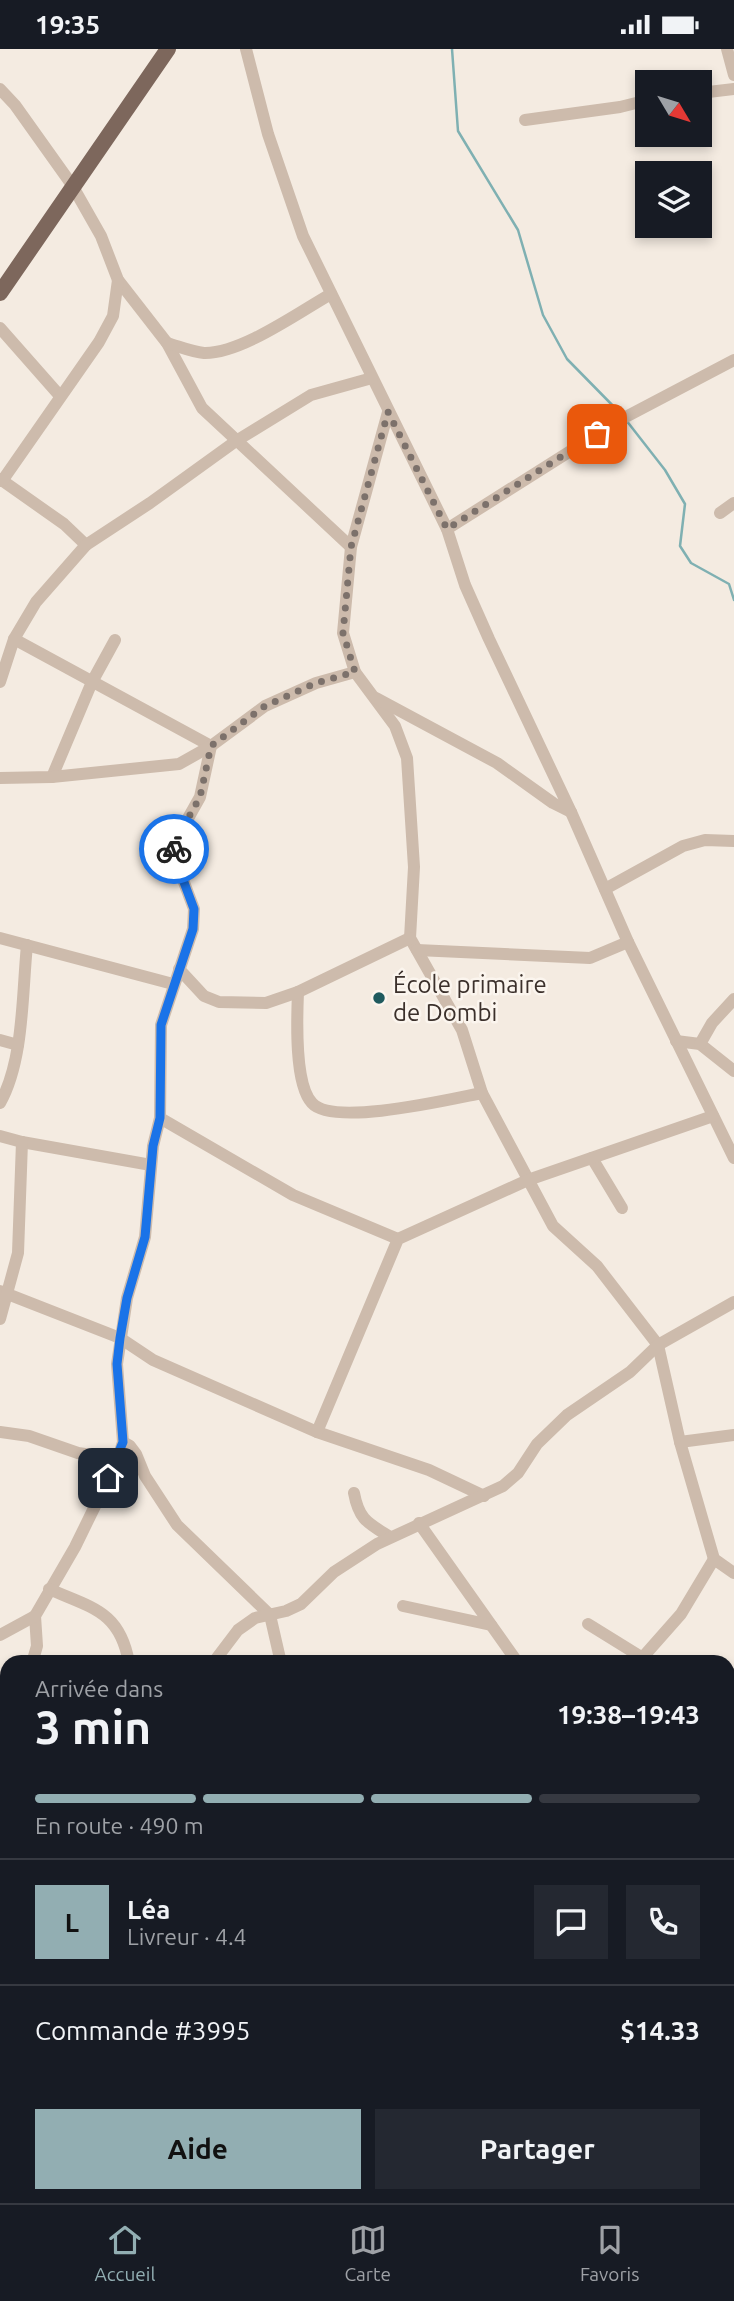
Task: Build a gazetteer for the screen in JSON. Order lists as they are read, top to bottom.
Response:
{
  "places": ["École primaire de Dombi"],
  "north": "bottom right",
  "page": {
    "status": "19:35",
    "heading": ["3 min", "Arrivée dans", "19:38–19:43"],
    "panel": [
      "Léa",
      "Livreur · 4.4",
      "Commande #3995",
      "$14.33"
    ],
    "bar": "En route · 490 m",
    "round": "L",
    "buttons": ["Aide", "Partager"],
    "tabs": ["Accueil", "Carte", "Favoris"]
  }
}
